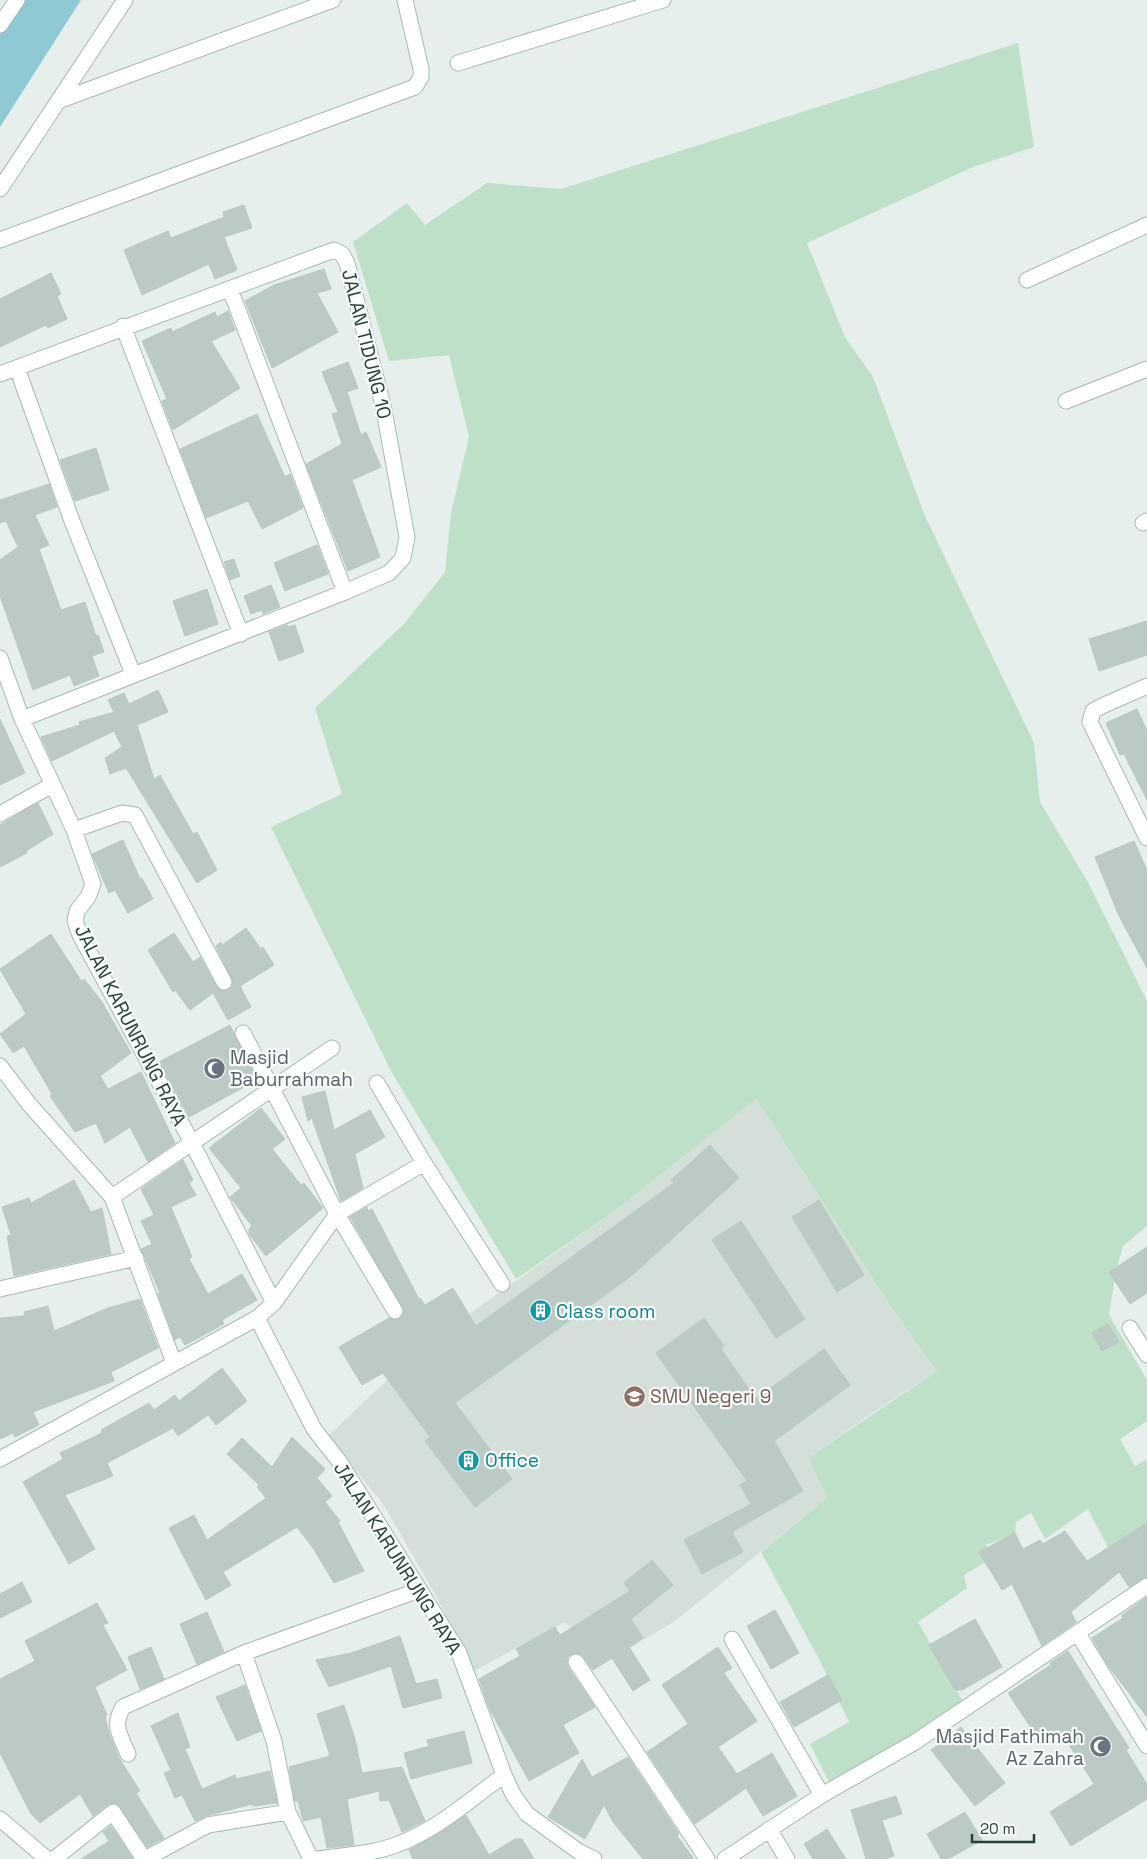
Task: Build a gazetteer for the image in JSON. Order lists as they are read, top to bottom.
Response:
{
  "streets": {
    "street": ["JALAN TIDUNG 10", "JALAN KARUNRUNG RAYA"]
  },
  "crossings": [
    ["JALAN TIDUNG 10", "JALAN KARUNRUNG RAYA"]
  ],
  "places": {
    "mosque": ["Masjid Baburrahmah", "Masjid Fathimah Az Zahra"],
    "building": ["Class room", "Office"],
    "school or university": ["SMU Negeri 9"]
  },
  "scale_bar": "20 m"
}
